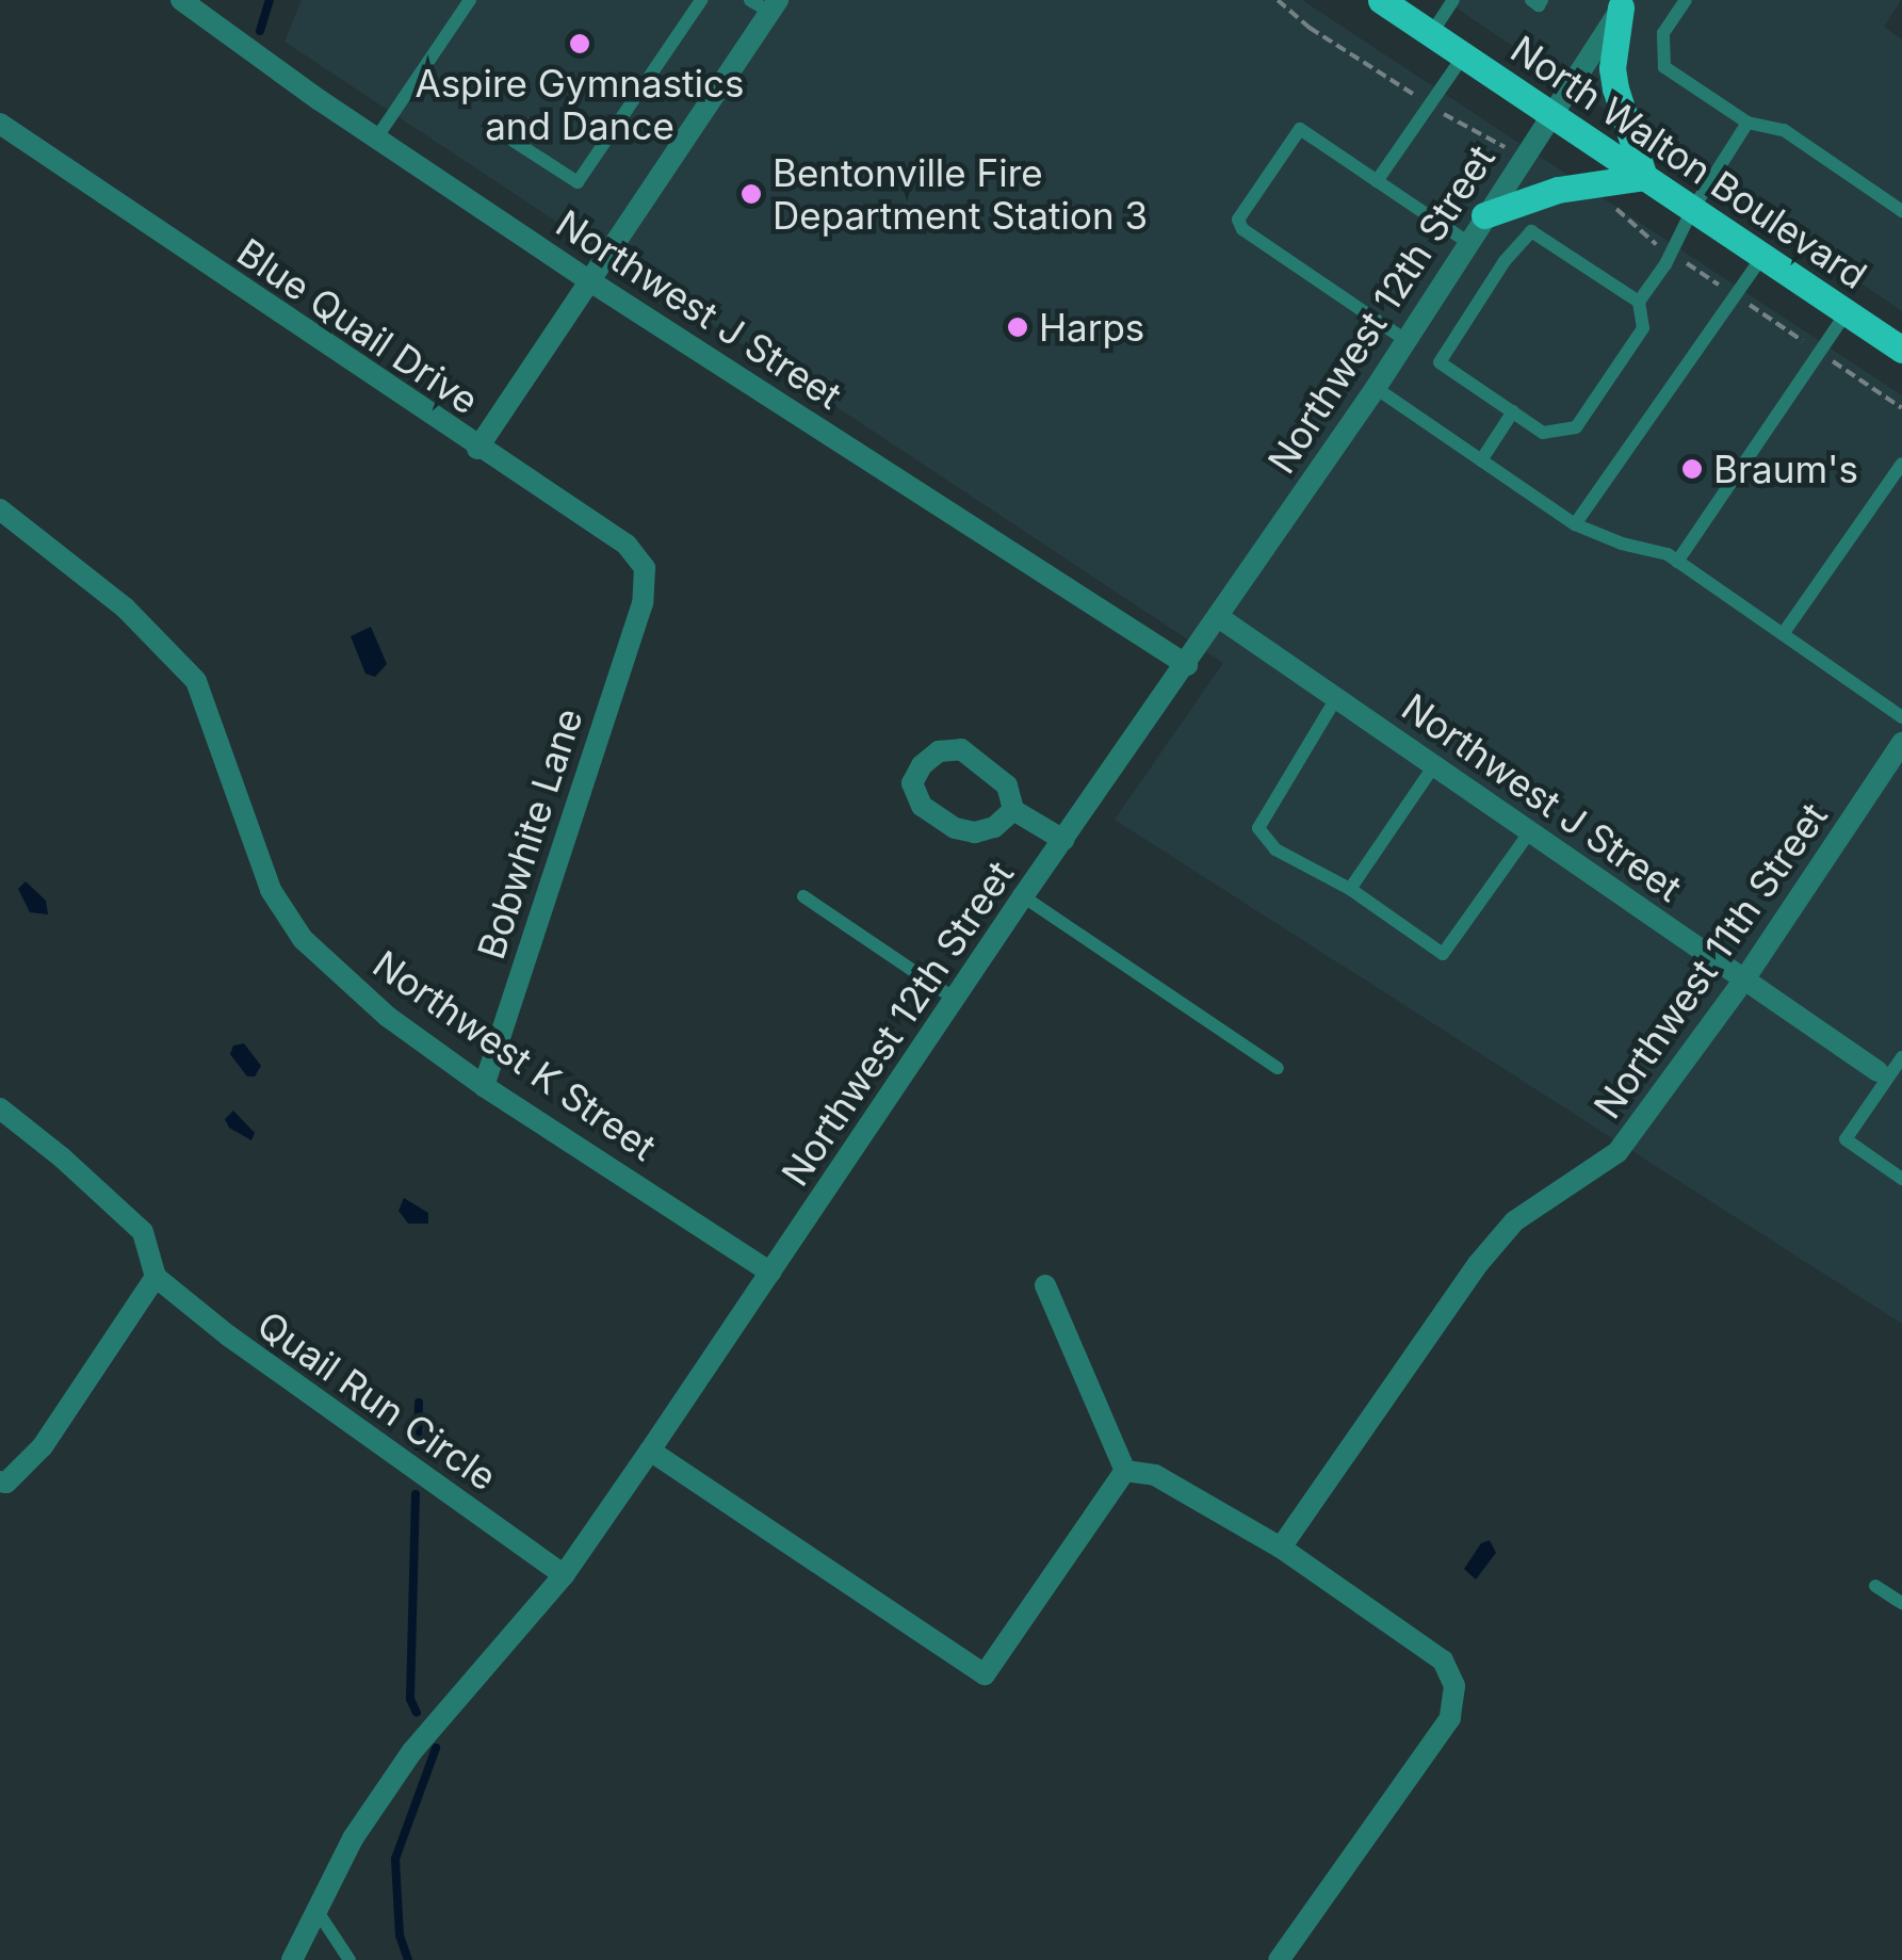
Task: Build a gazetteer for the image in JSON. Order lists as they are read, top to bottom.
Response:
{
  "streets": {
    "main road": ["North Walton Boulevard"],
    "street": [
      "Northwest J Street",
      "Northwest 12th Street",
      "Blue Quail Drive",
      "Bobwhite Lane",
      "Northwest 11th Street",
      "Northwest K Street",
      "Quail Run Circle"
    ]
  },
  "crossings": [
    ["North Walton Boulevard", "Northwest 12th Street"],
    ["Northwest J Street", "Northwest 12th Street"],
    ["Northwest J Street", "Northwest 11th Street"],
    ["Northwest 12th Street", "Northwest K Street"],
    ["Northwest 12th Street", "Quail Run Circle"],
    ["Blue Quail Drive", "Bobwhite Lane"],
    ["Bobwhite Lane", "Northwest K Street"]
  ],
  "places": [
    "Aspire Gymnastics and Dance",
    "Bentonville Fire Department Station 3",
    "Harps",
    "Braum's"
  ]
}
